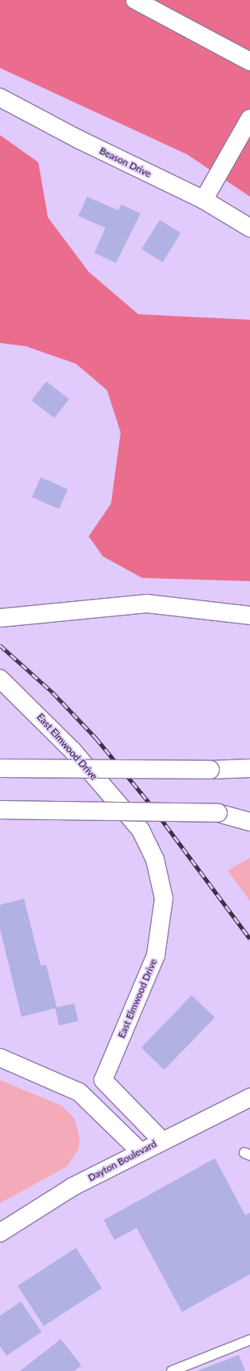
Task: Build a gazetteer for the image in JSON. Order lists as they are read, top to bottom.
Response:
{
  "streets": {
    "main road": ["Beason Drive", "East Elmwood Drive", "Dayton Boulevard"]
  },
  "crossings": [
    ["East Elmwood Drive", "Dayton Boulevard"]
  ]
}
